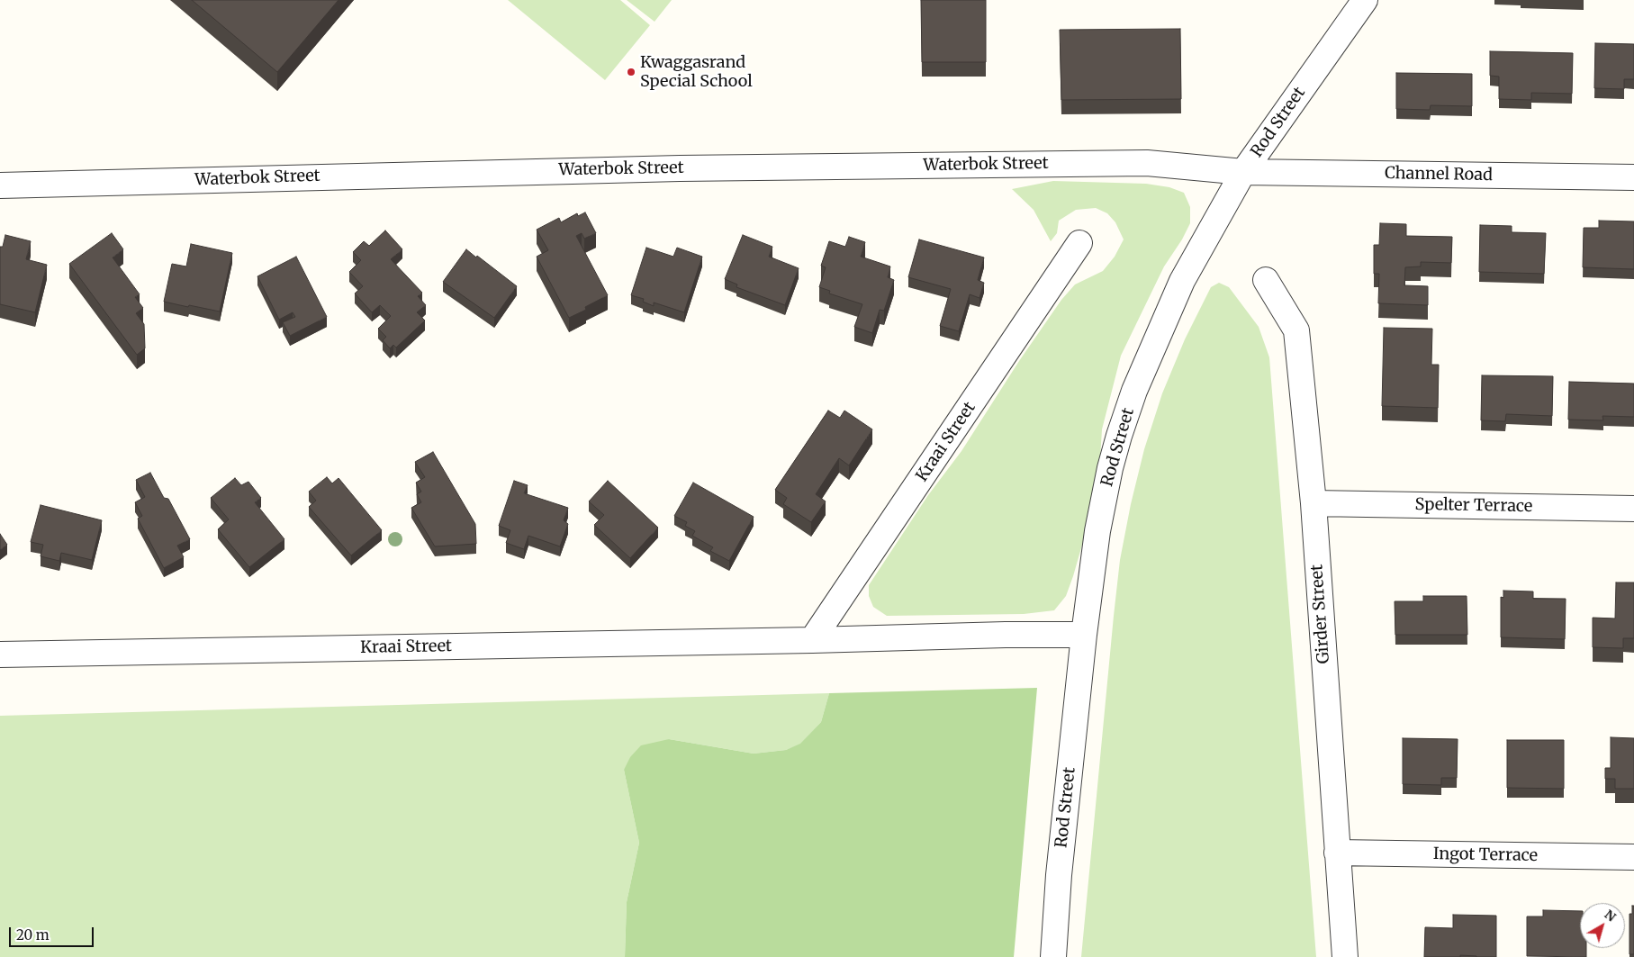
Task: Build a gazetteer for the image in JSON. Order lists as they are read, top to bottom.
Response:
{
  "streets": {
    "street": [
      "Rod Street",
      "Waterbok Street",
      "Channel Road",
      "Kraai Street",
      "Spelter Terrace",
      "Girder Street",
      "Ingot Terrace"
    ]
  },
  "crossings": [
    ["Rod Street", "Waterbok Street"],
    ["Rod Street", "Channel Road"],
    ["Rod Street", "Kraai Street"],
    ["Waterbok Street", "Channel Road"],
    ["Spelter Terrace", "Girder Street"],
    ["Girder Street", "Ingot Terrace"]
  ],
  "places": ["Kwaggasrand Special School"],
  "scale_bar": "20 m",
  "north": "top right"
}
